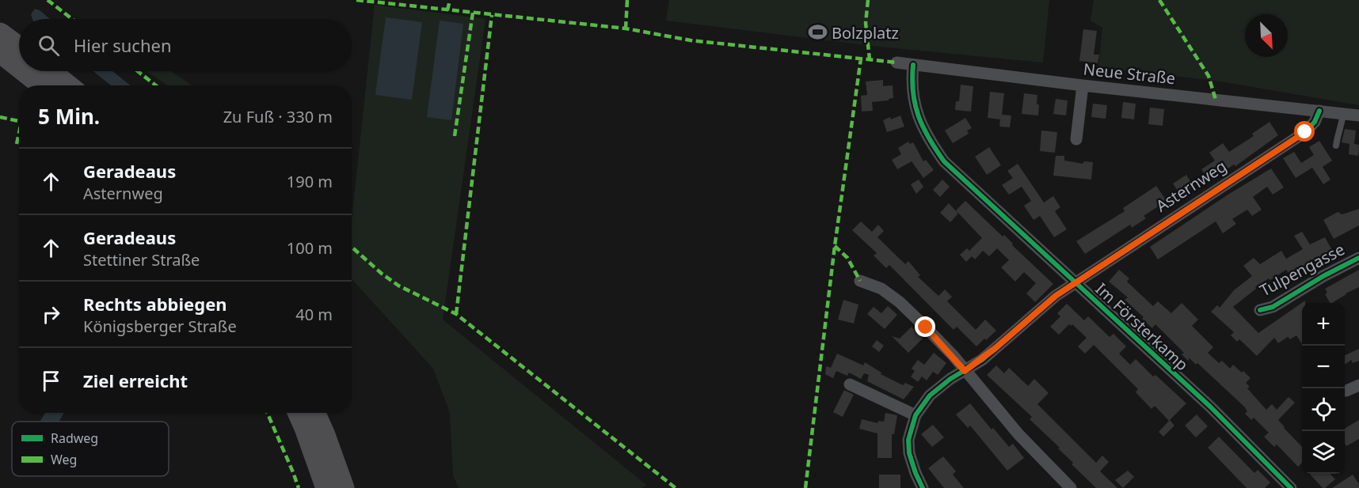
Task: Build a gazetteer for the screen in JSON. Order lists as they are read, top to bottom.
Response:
{
  "streets": {
    "street": [
      "Neue Straße",
      "Asternweg",
      "Tulpengasse",
      "Im Försterkamp"
    ]
  },
  "crossings": [
    ["Neue Straße", "Asternweg"],
    ["Neue Straße", "Im Försterkamp"],
    ["Asternweg", "Im Försterkamp"]
  ],
  "places": {
    "sports": ["Bolzplatz"]
  },
  "legend": ["Radweg", "Weg"],
  "north": "bottom right",
  "page": {
    "search": "Hier suchen",
    "heading": ["5 Min.", "Zu Fuß · 330 m"],
    "list": [
      ["Geradeaus", "Asternweg", "190 m"],
      ["Geradeaus", "Stettiner Straße", "100 m"],
      ["Rechts abbiegen", "Königsberger Straße", "40 m"],
      "Ziel erreicht"
    ],
    "map_buttons": ["+", "−"]
  }
}
